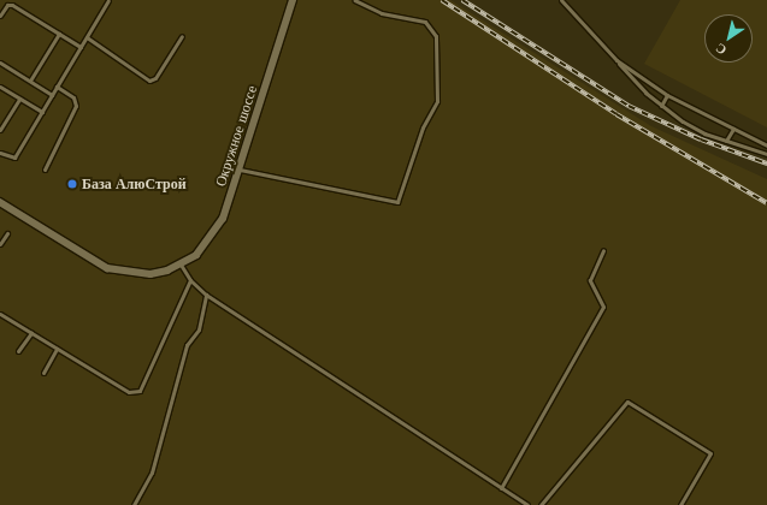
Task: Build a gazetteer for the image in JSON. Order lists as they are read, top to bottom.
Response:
{
  "streets": {
    "street": ["Окружное шоссе"]
  },
  "places": ["База АлюСтрой"],
  "north": "bottom left"
}
